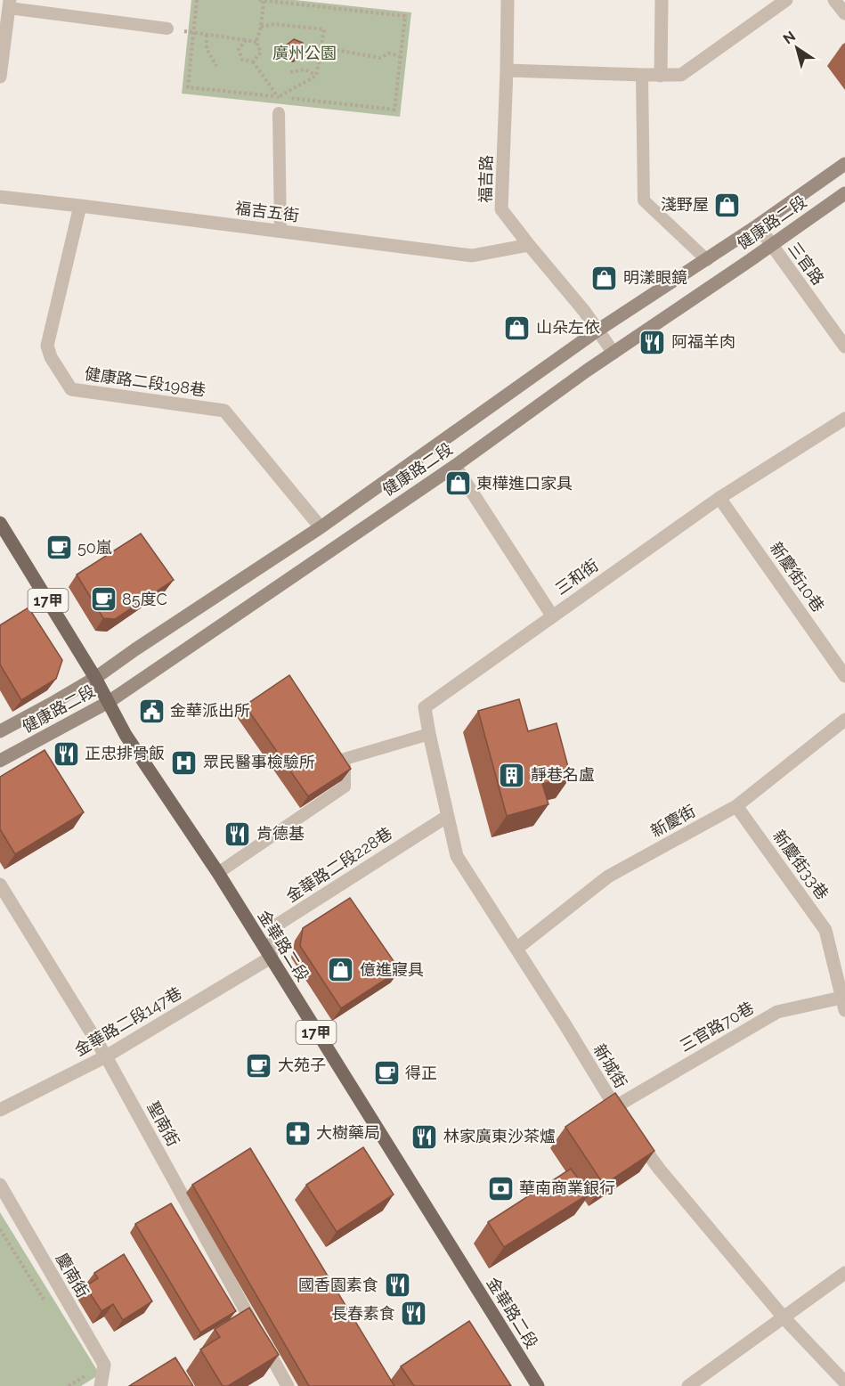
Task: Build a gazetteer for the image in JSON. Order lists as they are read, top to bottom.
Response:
{
  "streets": {
    "main road": ["17甲", "金華路二段"],
    "street": [
      "福吉路",
      "福吉五街",
      "健康路二段",
      "三官路",
      "健康路二段198巷",
      "三和街",
      "新慶街10巷",
      "新慶街",
      "金華路二段228巷",
      "新慶街33巷",
      "金華路二段147巷",
      "三官路70巷",
      "新城街",
      "聖南街",
      "慶南街"
    ]
  },
  "crossings": [
    ["福吉路", "福吉五街"],
    ["福吉路", "健康路二段"],
    ["福吉五街", "健康路二段198巷"],
    ["健康路二段", "三官路"],
    ["健康路二段", "健康路二段198巷"],
    ["健康路二段", "金華路二段"],
    ["三和街", "新慶街10巷"],
    ["三和街", "金華路二段228巷"],
    ["三和街", "新城街"],
    ["新慶街", "新慶街33巷"],
    ["新慶街", "新城街"],
    ["金華路二段228巷", "金華路二段"],
    ["金華路二段228巷", "金華路二段147巷"],
    ["金華路二段228巷", "新城街"],
    ["新慶街33巷", "三官路70巷"],
    ["金華路二段", "金華路二段147巷"],
    ["金華路二段147巷", "聖南街"],
    ["三官路70巷", "新城街"]
  ],
  "parks": ["廣州公園"],
  "places": {
    "shop": [
      "淺野屋",
      "明漾眼鏡",
      "山朵左依",
      "東樺進口家具",
      "億進寢具"
    ],
    "restaurant": [
      "阿福羊肉",
      "正忠排骨飯",
      "肯德基",
      "林家廣東沙茶爐",
      "國香園素食",
      "長春素食"
    ],
    "cafe": [
      "50嵐",
      "85度C",
      "大苑子",
      "得正"
    ],
    "public building": ["金華派出所"],
    "hospital": ["眾民醫事檢驗所"],
    "building": ["靜巷名盧"],
    "pharmacy": ["大樹藥局"],
    "bank": ["華南商業銀行"]
  },
  "north": "top left"
}
